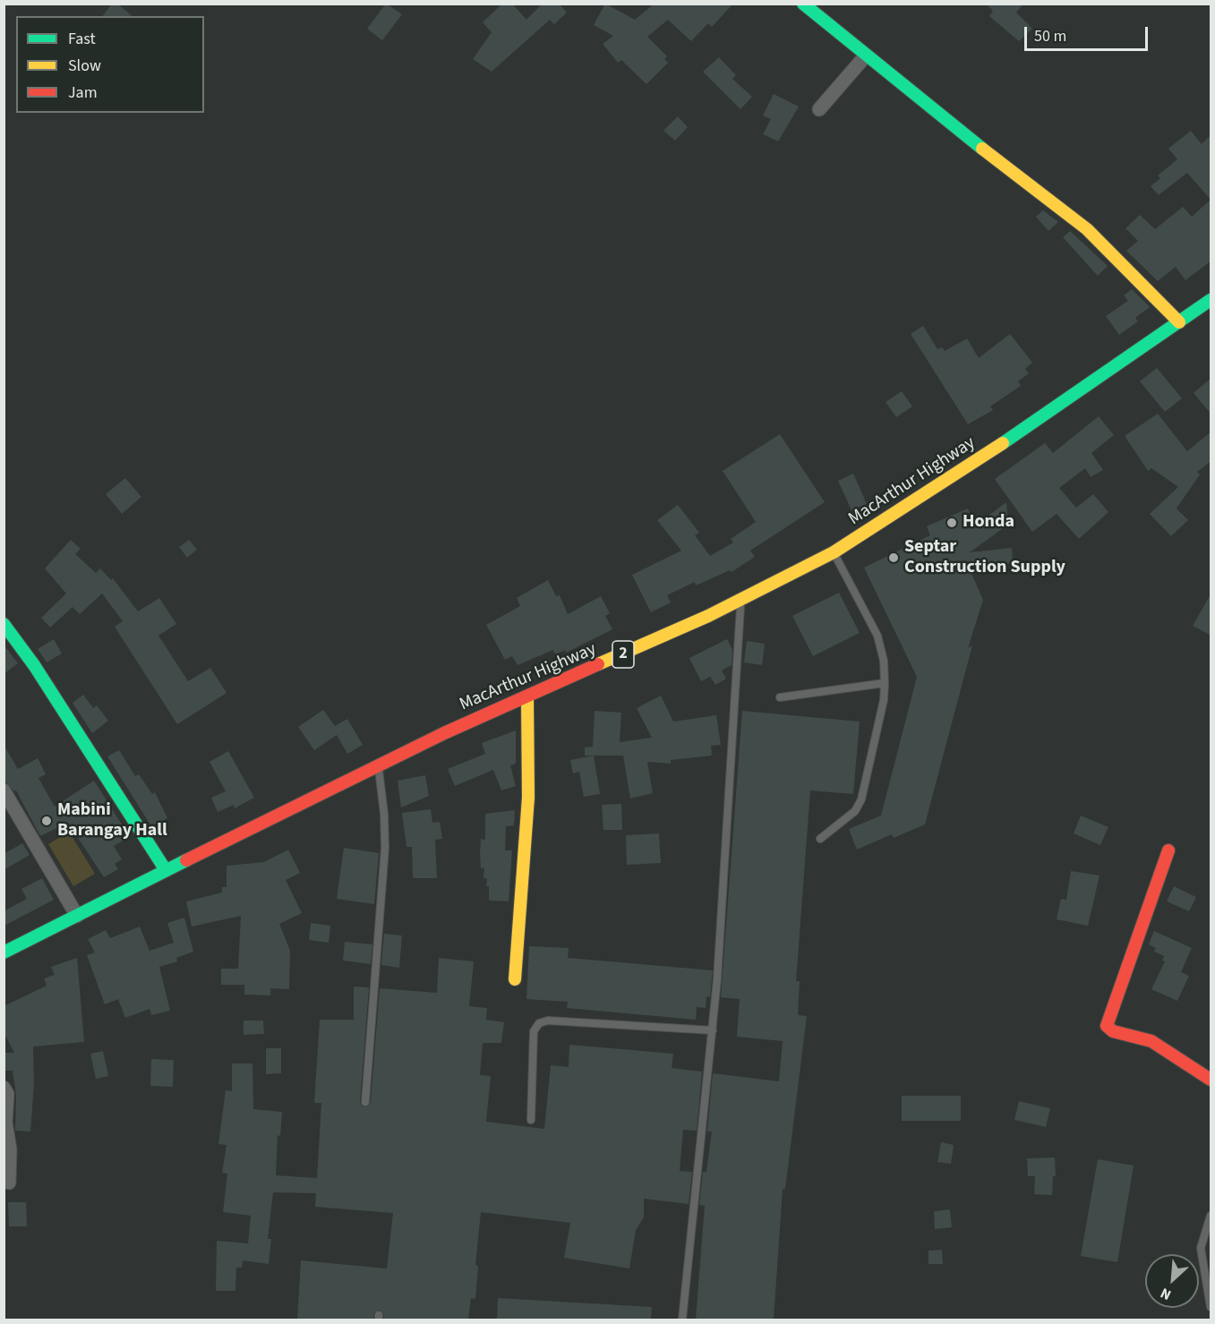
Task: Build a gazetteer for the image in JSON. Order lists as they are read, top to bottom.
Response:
{
  "streets": {
    "main road": ["MacArthur Highway", "2"]
  },
  "places": ["Honda", "Septar Construction Supply", "Mabini Barangay Hall"],
  "legend": ["Fast", "Slow", "Jam"],
  "scale_bar": "50 m",
  "north": "bottom left"
}
